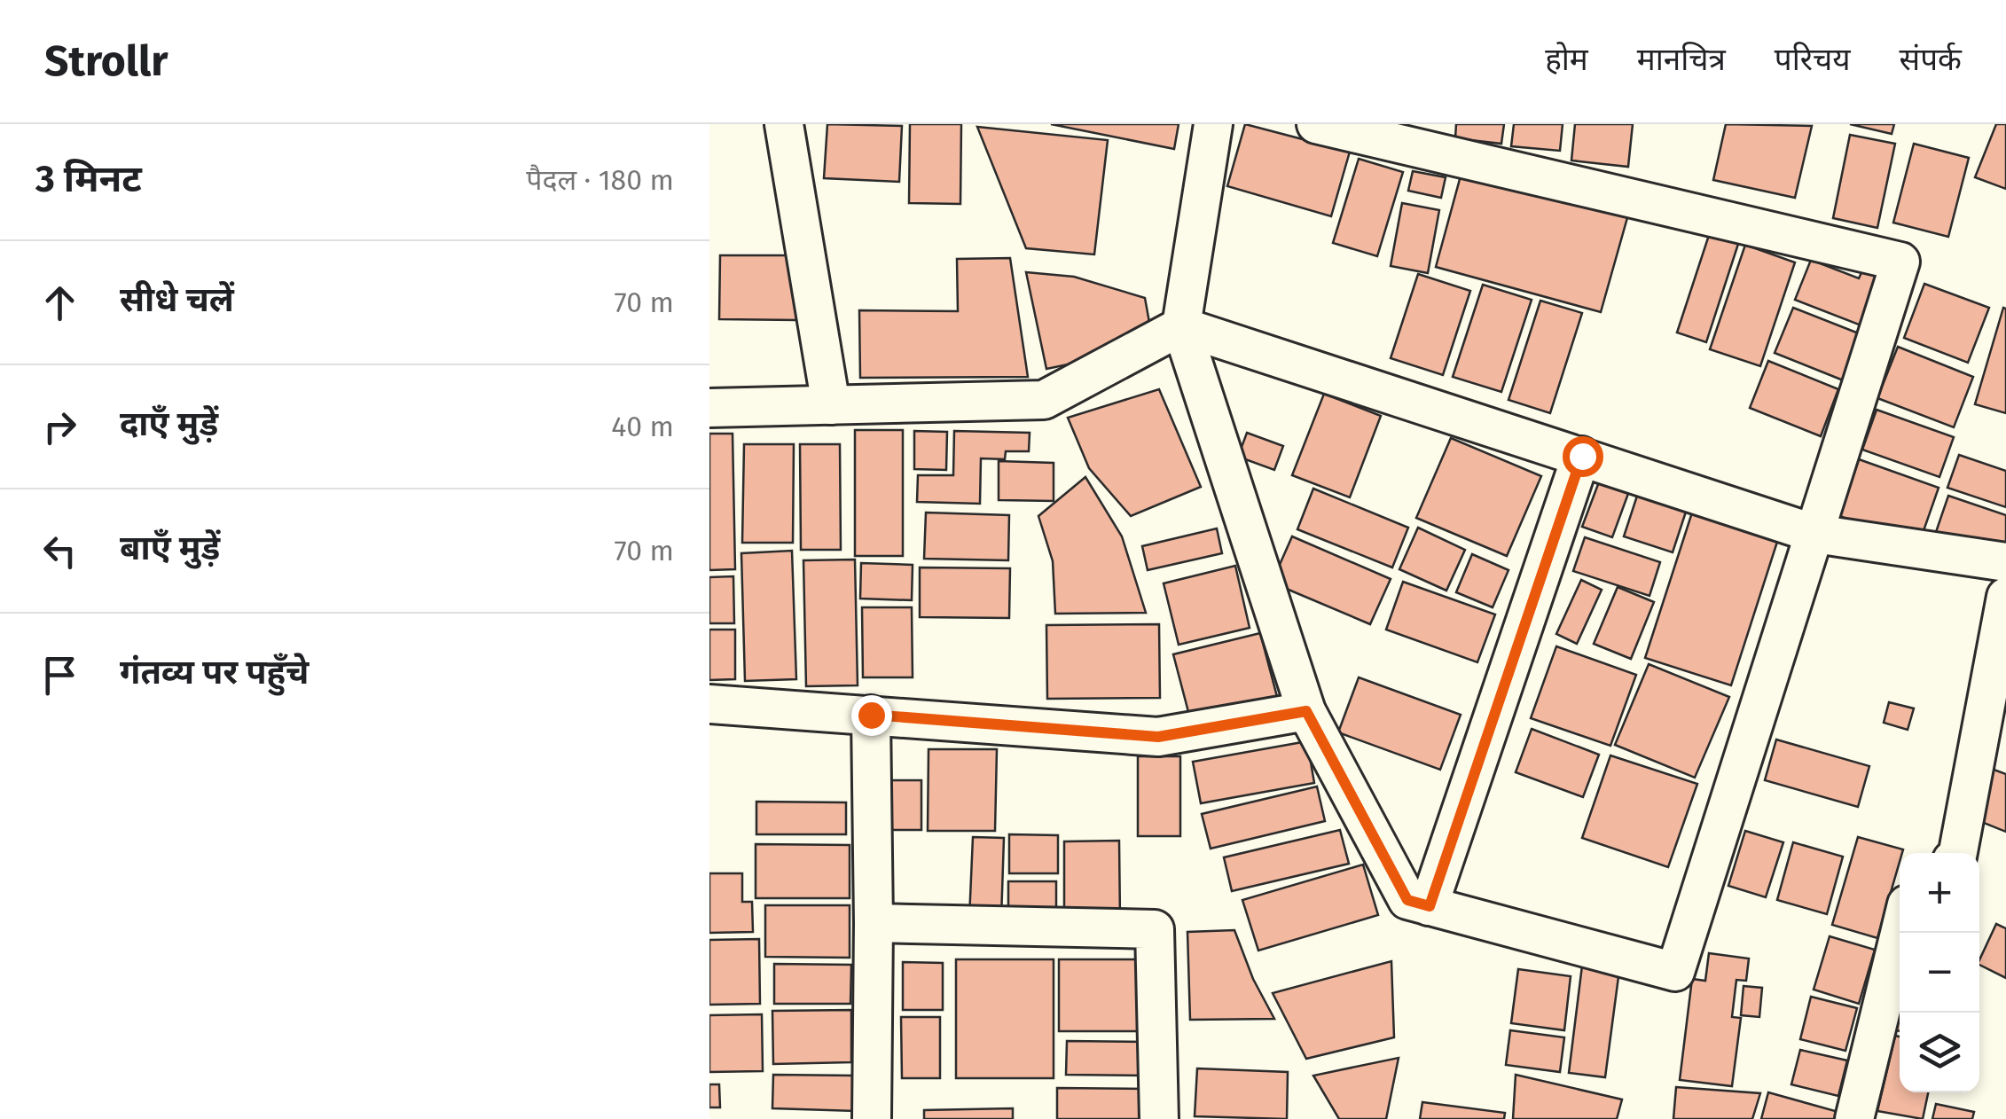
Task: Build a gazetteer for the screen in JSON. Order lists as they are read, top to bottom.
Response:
{
  "page": {
    "header": "Strollr",
    "nav": [
      "होम",
      "मानचित्र",
      "परिचय",
      "संपर्क"
    ],
    "heading": ["3 मिनट", "पैदल · 180 m"],
    "list": [
      ["सीधे चलें", "70 m"],
      ["दाएँ मुड़ें", "40 m"],
      ["बाएँ मुड़ें", "70 m"],
      "गंतव्य पर पहुँचे"
    ],
    "map_buttons": ["+", "−"]
  }
}
